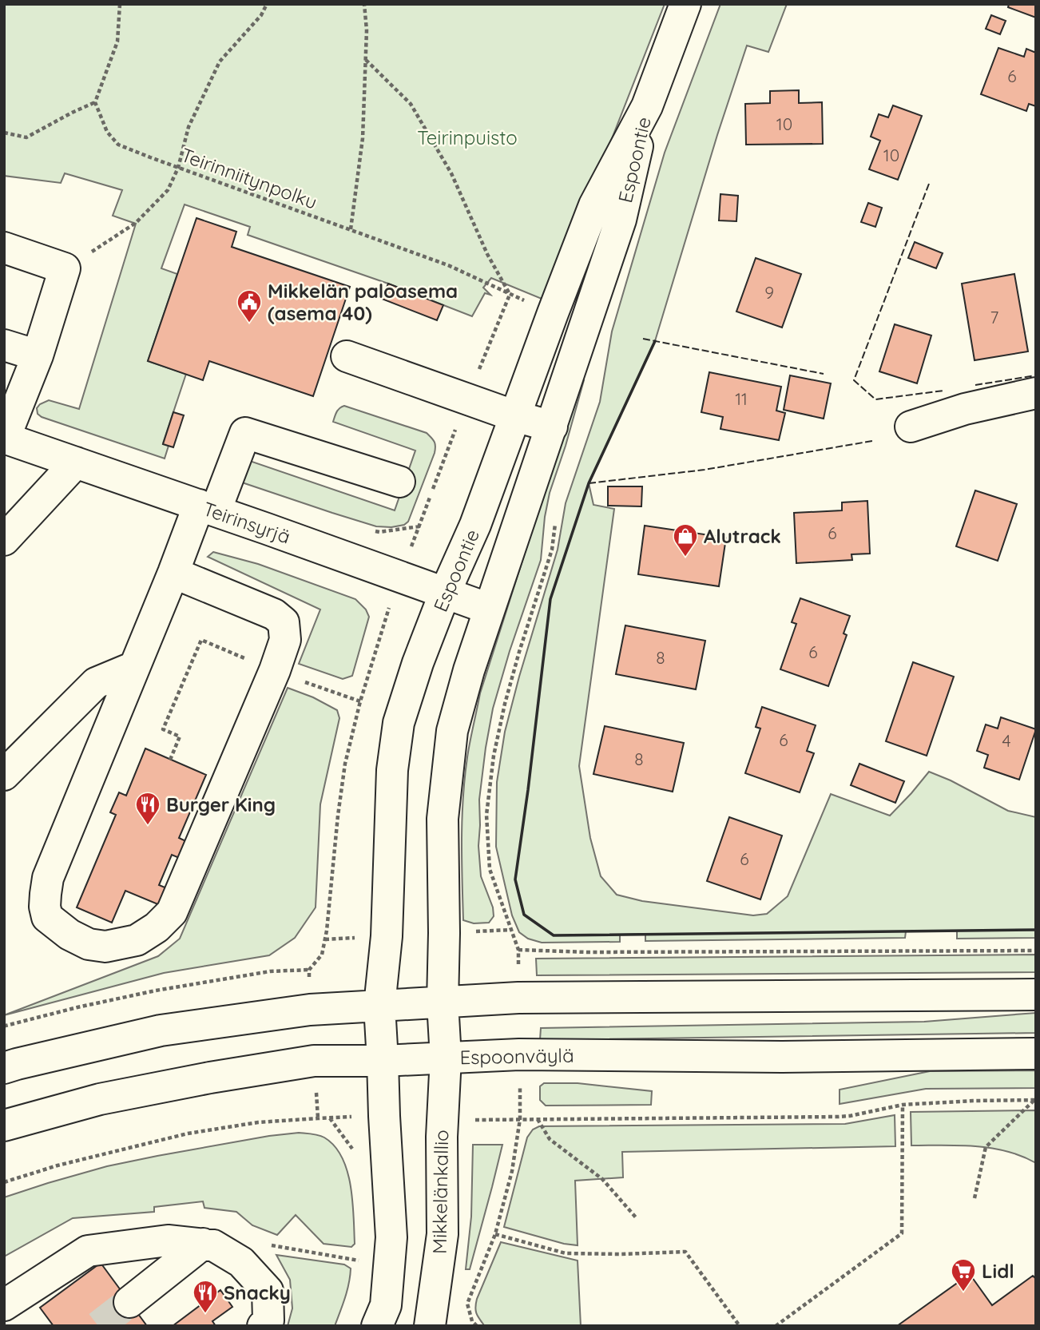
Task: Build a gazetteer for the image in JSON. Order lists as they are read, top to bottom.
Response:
{
  "streets": {
    "main road": [
      "Espoontie",
      "Teirinsyrjä",
      "Espoonväylä",
      "Mikkelänkallio"
    ],
    "path": ["Teirinniitynpolku"]
  },
  "crossings": [
    ["Espoontie", "Teirinsyrjä"],
    ["Espoontie", "Espoonväylä"],
    ["Espoontie", "Mikkelänkallio"],
    ["Espoonväylä", "Mikkelänkallio"]
  ],
  "parks": ["Teirinpuisto"],
  "places": {
    "public building": ["Mikkelän paloasema (asema 40)"],
    "shop": ["Alutrack"],
    "restaurant": ["Burger King", "Snacky"],
    "supermarket": ["Lidl"]
  },
  "house_numbers": [
    "6",
    "10",
    "10",
    "9",
    "7",
    "11",
    "6",
    "6",
    "8",
    "6",
    "4",
    "8",
    "6"
  ]
}
